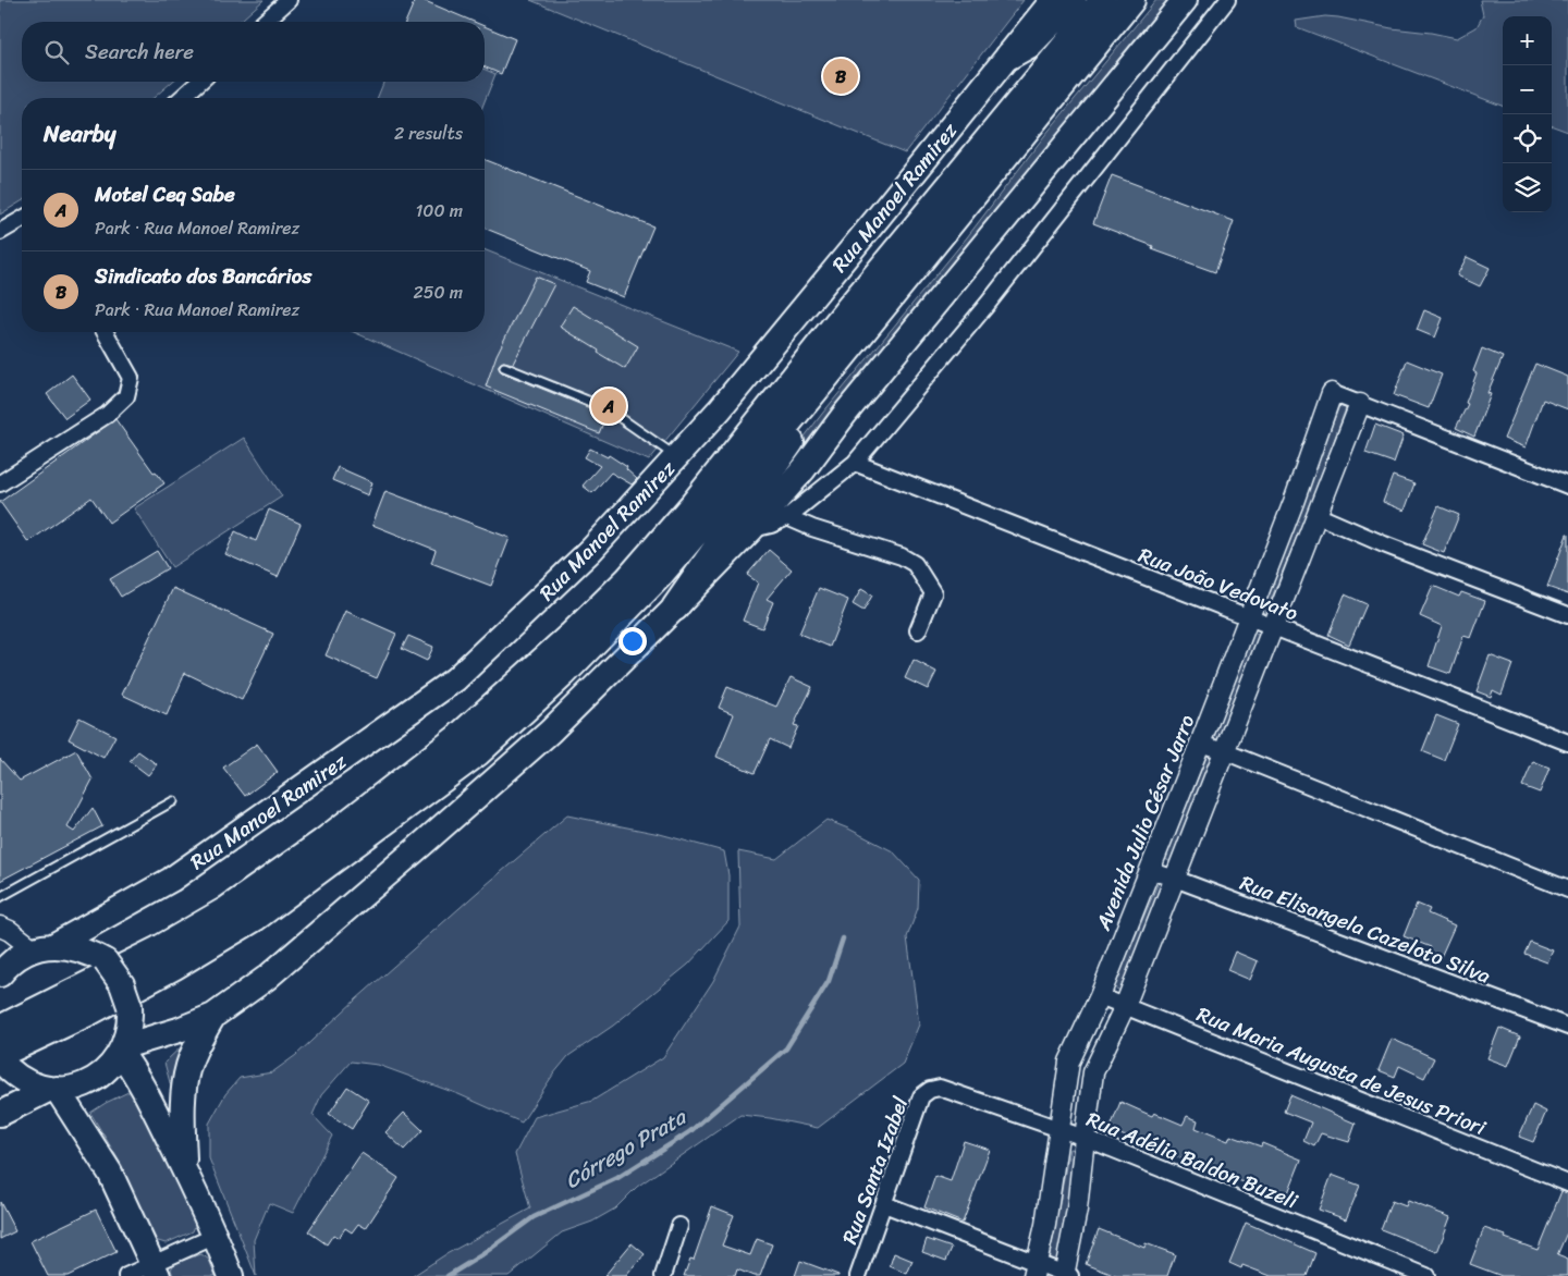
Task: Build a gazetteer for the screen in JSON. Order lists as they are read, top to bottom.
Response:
{
  "streets": {
    "main road": ["Rua Manoel Ramirez"],
    "street": [
      "Rua João Vedovato",
      "Avenida Julio César Jarro",
      "Rua Elisangela Cazeloto Silva",
      "Rua Maria Augusta de Jesus Priori",
      "Rua Adélia Baldon Buzeli",
      "Rua Santa Izabel"
    ]
  },
  "crossings": [
    ["Rua João Vedovato", "Avenida Julio César Jarro"],
    ["Avenida Julio César Jarro", "Rua Elisangela Cazeloto Silva"],
    ["Avenida Julio César Jarro", "Rua Maria Augusta de Jesus Priori"],
    ["Avenida Julio César Jarro", "Rua Adélia Baldon Buzeli"],
    ["Rua Adélia Baldon Buzeli", "Rua Santa Izabel"]
  ],
  "water": ["Córrego Prata"],
  "page": {
    "map_buttons": ["+", "−"],
    "search": "Search here",
    "pins": ["B", "A"],
    "heading": ["Nearby", "2 results"],
    "list": [
      {
        "mark": "A",
        "name": "Motel Ceq Sabe",
        "note": "Park · Rua Manoel Ramirez",
        "value": "100 m"
      },
      {
        "mark": "B",
        "name": "Sindicato dos Bancários",
        "note": "Park · Rua Manoel Ramirez",
        "value": "250 m"
      }
    ]
  }
}
